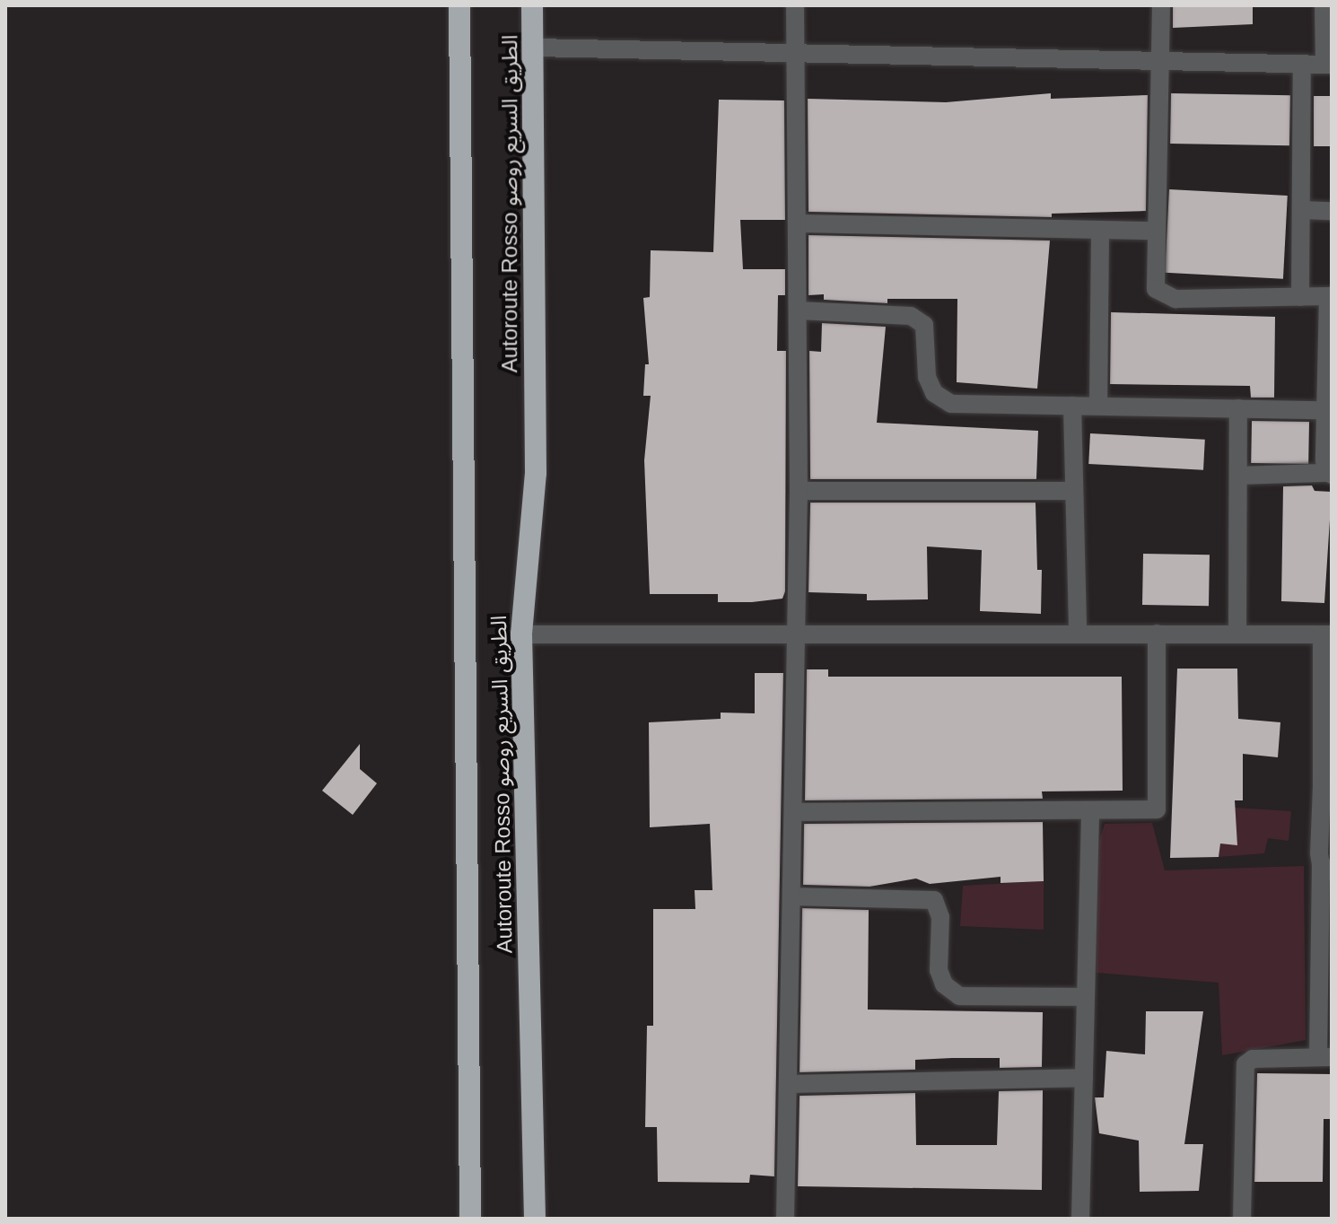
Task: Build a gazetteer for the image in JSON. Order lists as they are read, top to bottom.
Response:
{
  "streets": {
    "highway": ["Autoroute Rosso الطريق السريع روصو"]
  }
}
